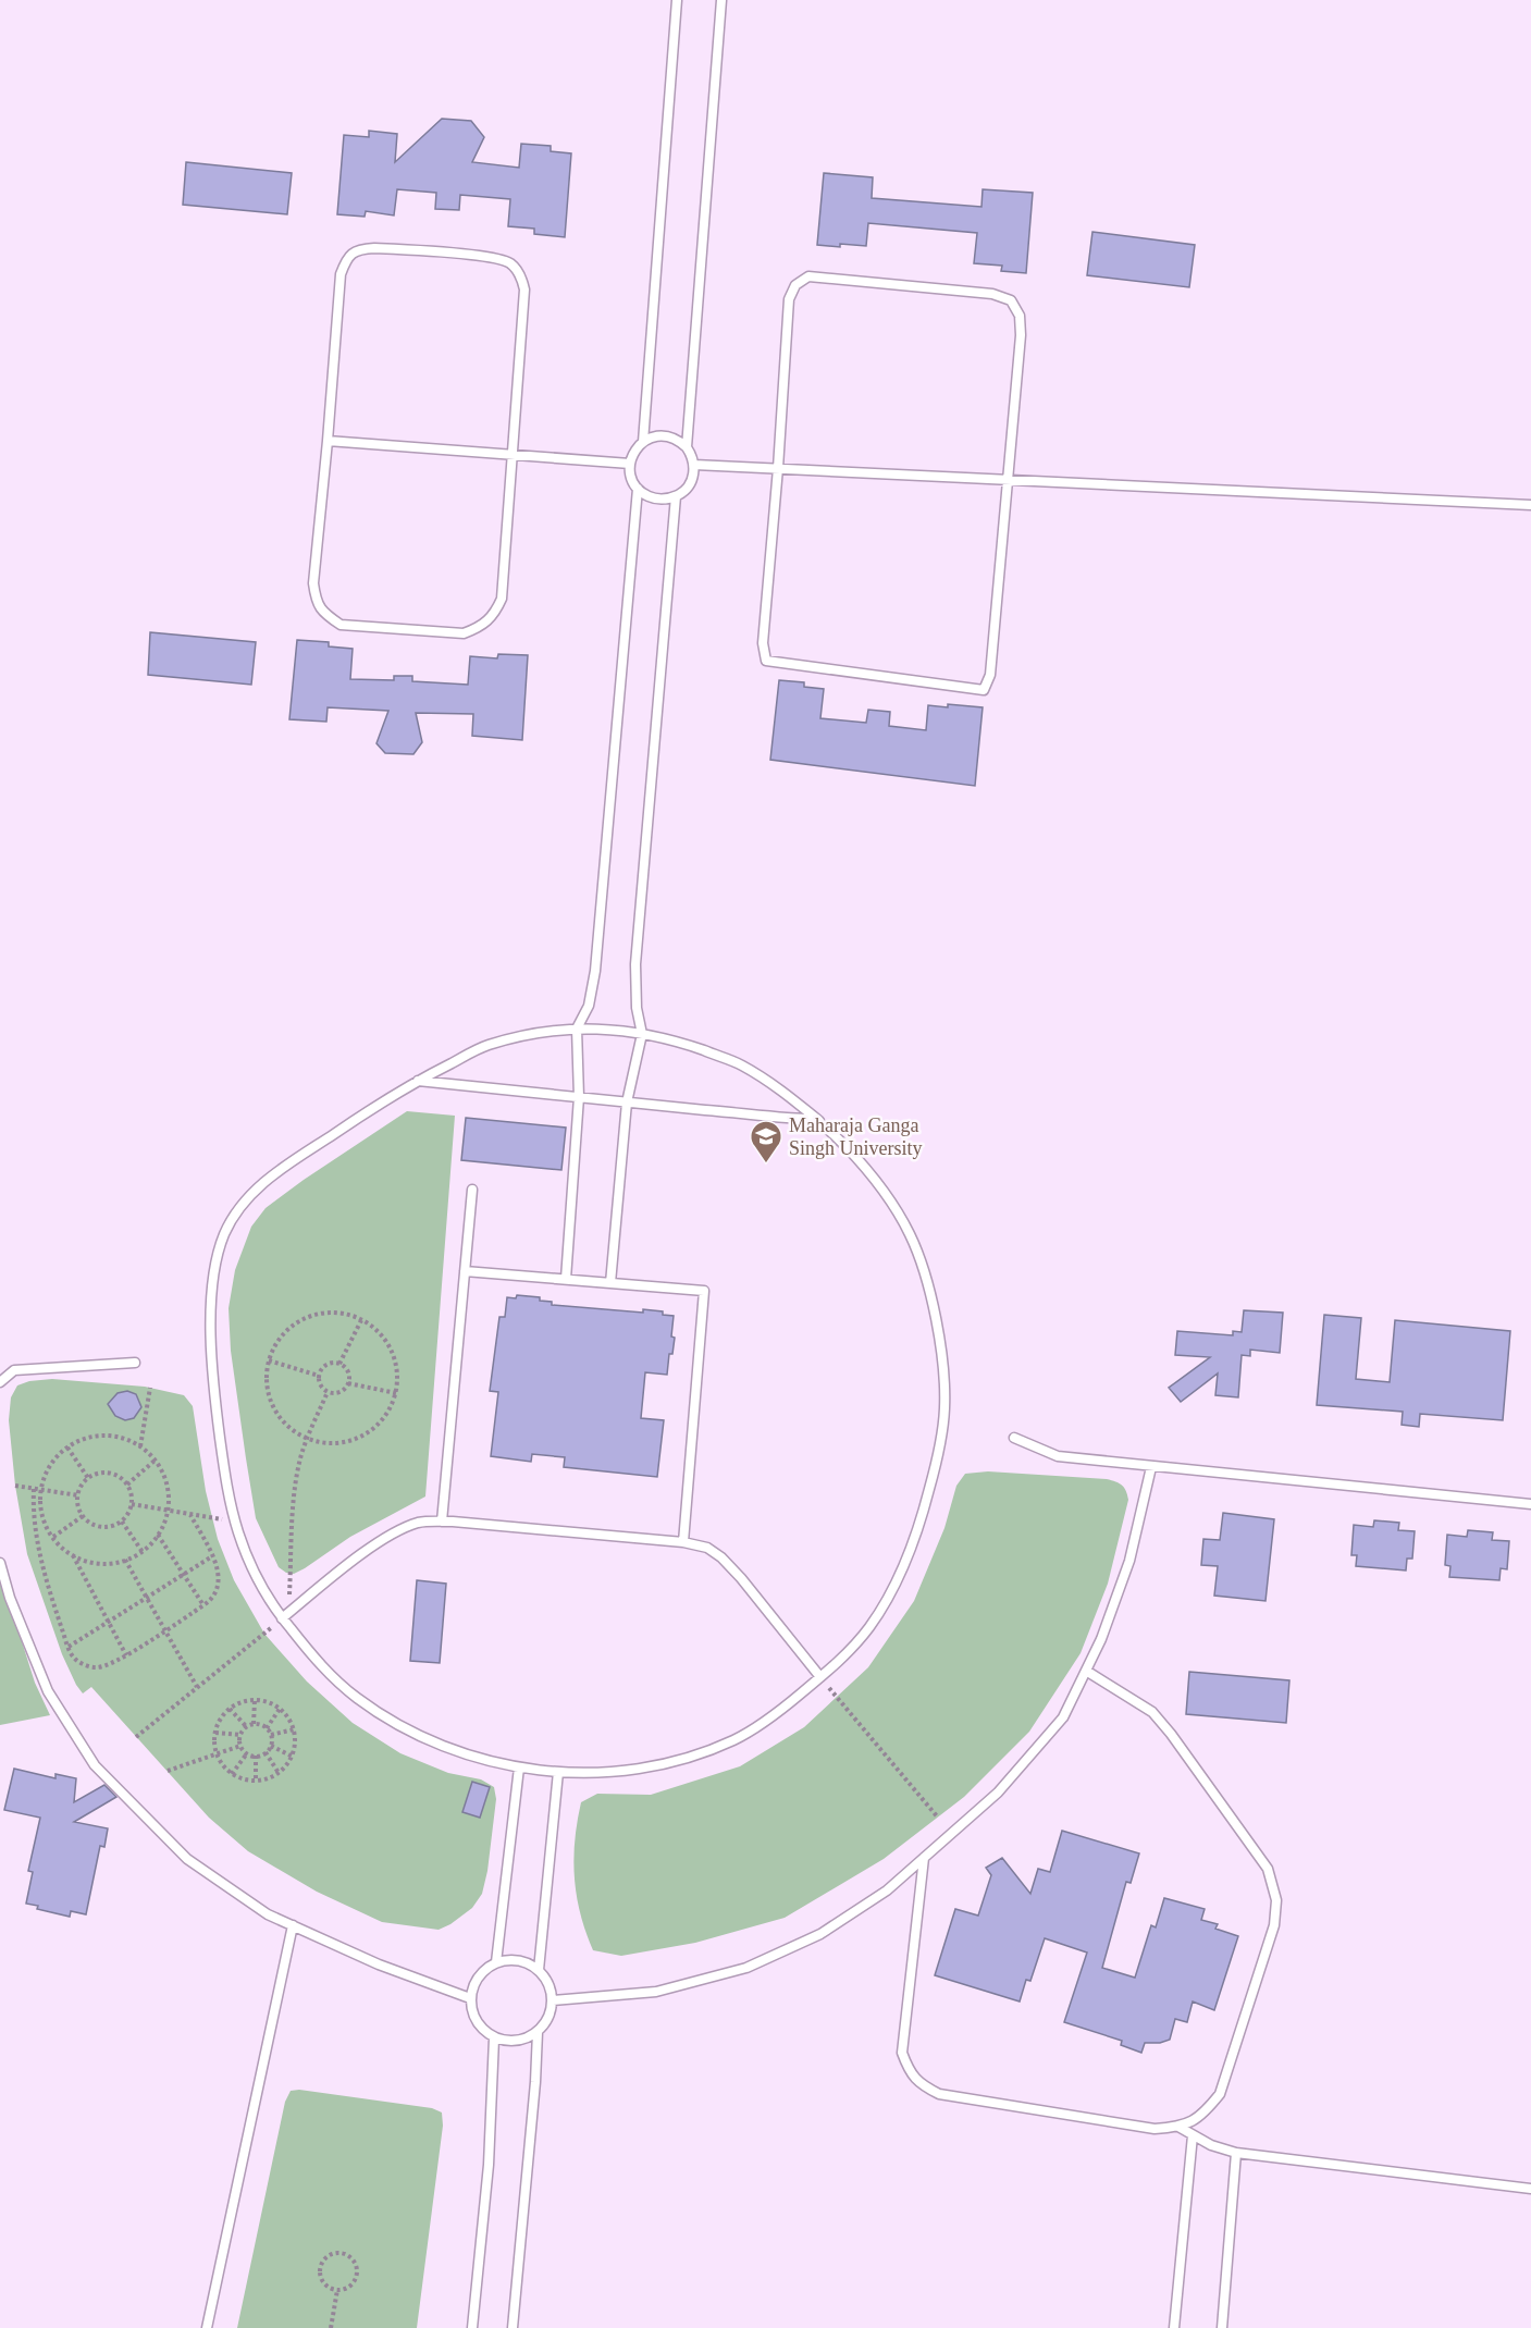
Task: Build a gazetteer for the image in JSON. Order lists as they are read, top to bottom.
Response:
{
  "places": {
    "school or university": ["Maharaja Ganga Singh University"]
  }
}
